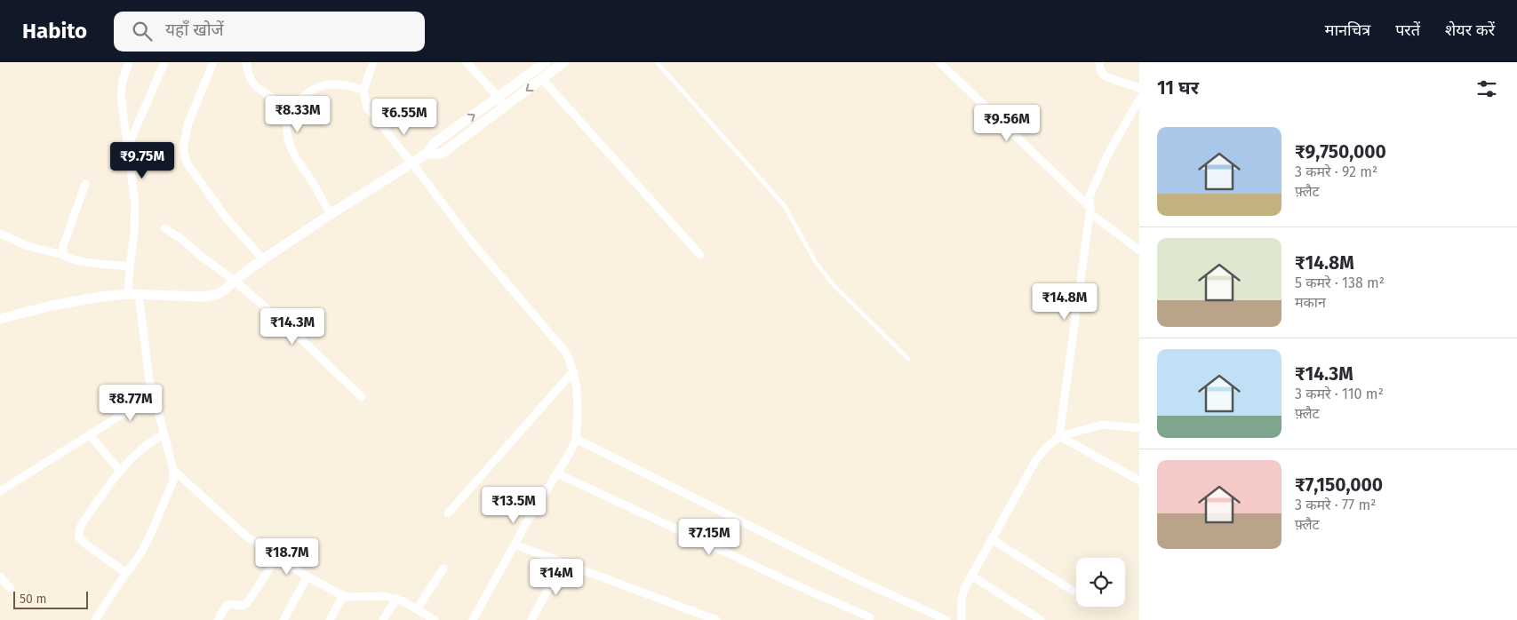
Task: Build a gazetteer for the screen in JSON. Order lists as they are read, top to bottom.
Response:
{
  "scale_bar": "50 m",
  "page": {
    "header": "Habito",
    "search": "यहाँ खोजें",
    "nav": ["मानचित्र", "परतें", "शेयर करें"],
    "heading": "11 घर",
    "price": [
      "₹8.33M",
      "₹6.55M",
      "₹9.56M",
      "₹9.75M",
      "₹14.8M",
      "₹14.3M",
      "₹8.77M",
      "₹13.5M",
      "₹7.15M",
      "₹18.7M",
      "₹14M"
    ],
    "list": [
      {
        "name": "₹9,750,000",
        "note": "3 कमरे · 92 m² · फ़्लैट"
      },
      {
        "name": "₹14.8M",
        "note": "5 कमरे · 138 m² · मकान"
      },
      {
        "name": "₹14.3M",
        "note": "3 कमरे · 110 m² · फ़्लैट"
      },
      {
        "name": "₹7,150,000",
        "note": "3 कमरे · 77 m² · फ़्लैट"
      }
    ],
    "scale": "50 m"
  }
}
